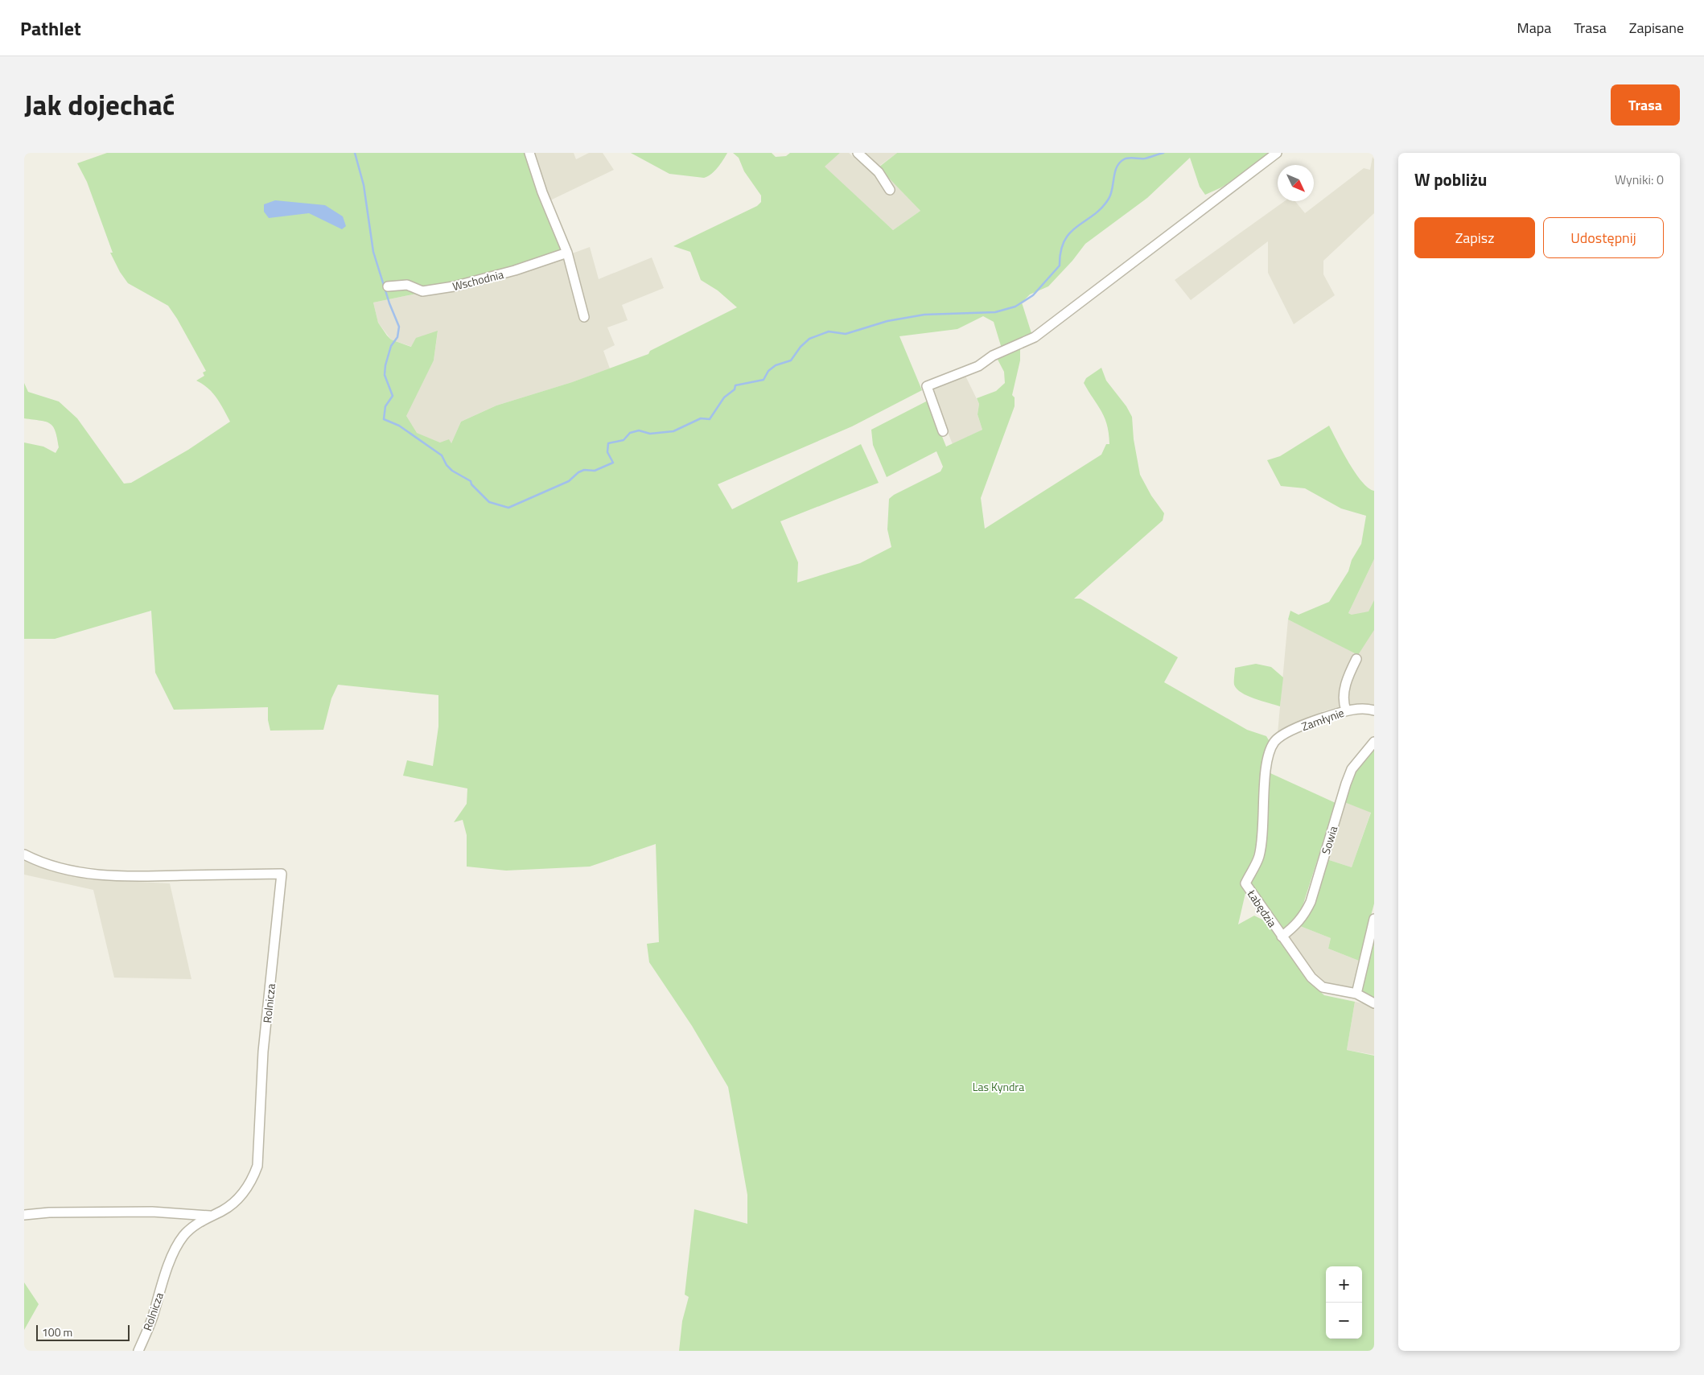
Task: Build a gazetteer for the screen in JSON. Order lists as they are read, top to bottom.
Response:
{
  "streets": {
    "street": [
      "Wschodnia",
      "Zamłynie",
      "Sowia",
      "Łabędzia",
      "Rolnicza"
    ]
  },
  "crossings": [
    ["Zamłynie", "Łabędzia"],
    ["Sowia", "Łabędzia"]
  ],
  "parks": ["Las Kyndra"],
  "scale_bar": "100 m",
  "north": "bottom right",
  "page": {
    "header": "Pathlet",
    "nav": ["Mapa", "Trasa", "Zapisane"],
    "title": "Jak dojechać",
    "buttons": [
      "Trasa",
      ["Zapisz", "Udostępnij"]
    ],
    "heading": ["W pobliżu", "Wyniki: 0"],
    "map_buttons": ["+", "−"],
    "scale": "100 m"
  }
}
